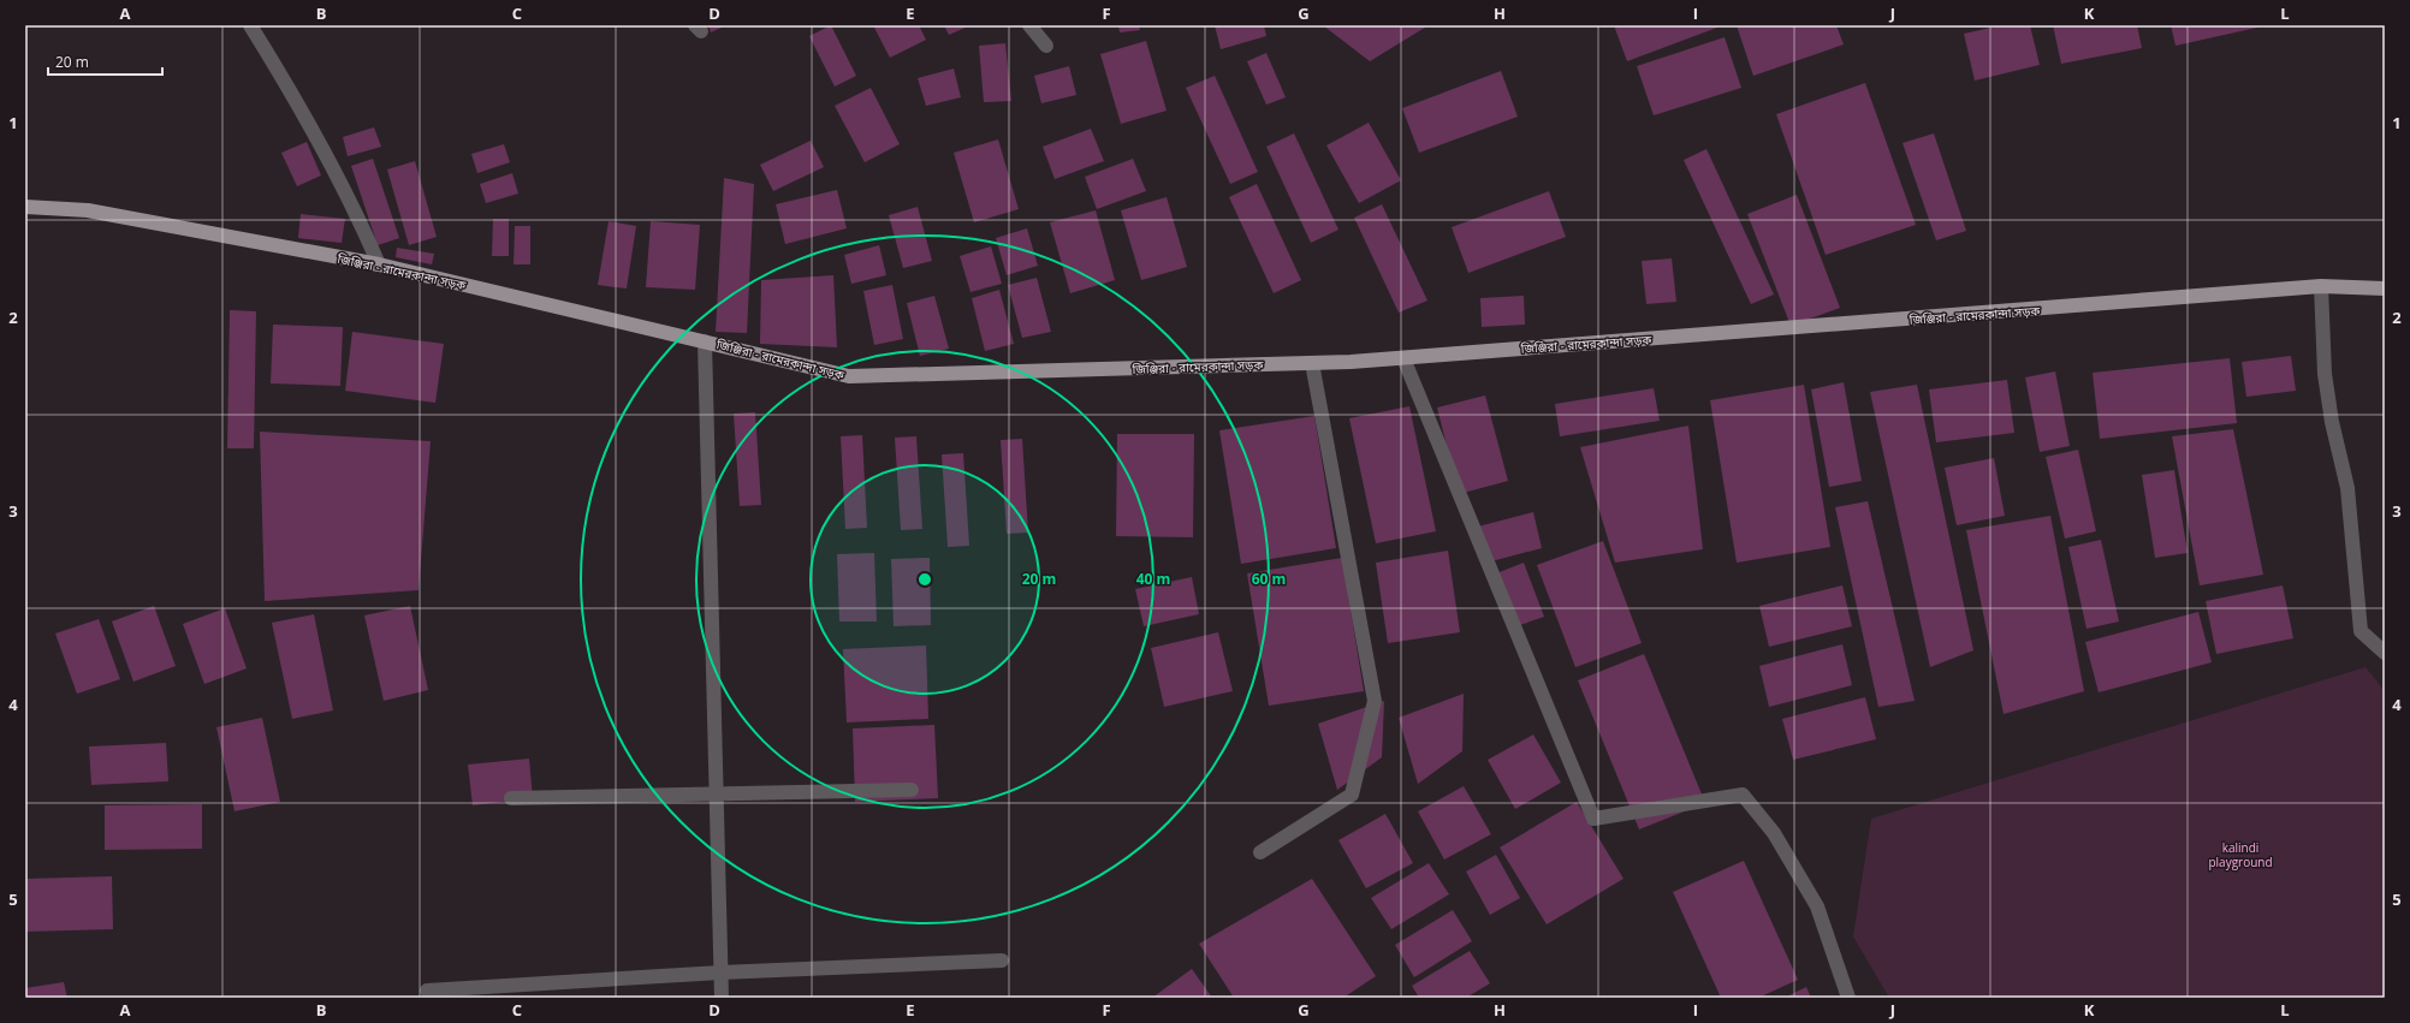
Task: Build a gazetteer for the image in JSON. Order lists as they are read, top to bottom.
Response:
{
  "streets": {
    "main road": ["জিঞ্জিরা - রামেরকান্দা সড়ক"]
  },
  "parks": ["kalindi playground"],
  "scale_bar": "20 m",
  "grid": {
    "columns": [
      "A",
      "B",
      "C",
      "D",
      "E",
      "F",
      "G",
      "H",
      "I",
      "J",
      "K",
      "L"
    ],
    "rows": [
      "1",
      "2",
      "3",
      "4",
      "5"
    ]
  },
  "rings": ["20 m", "40 m", "60 m"]
}
